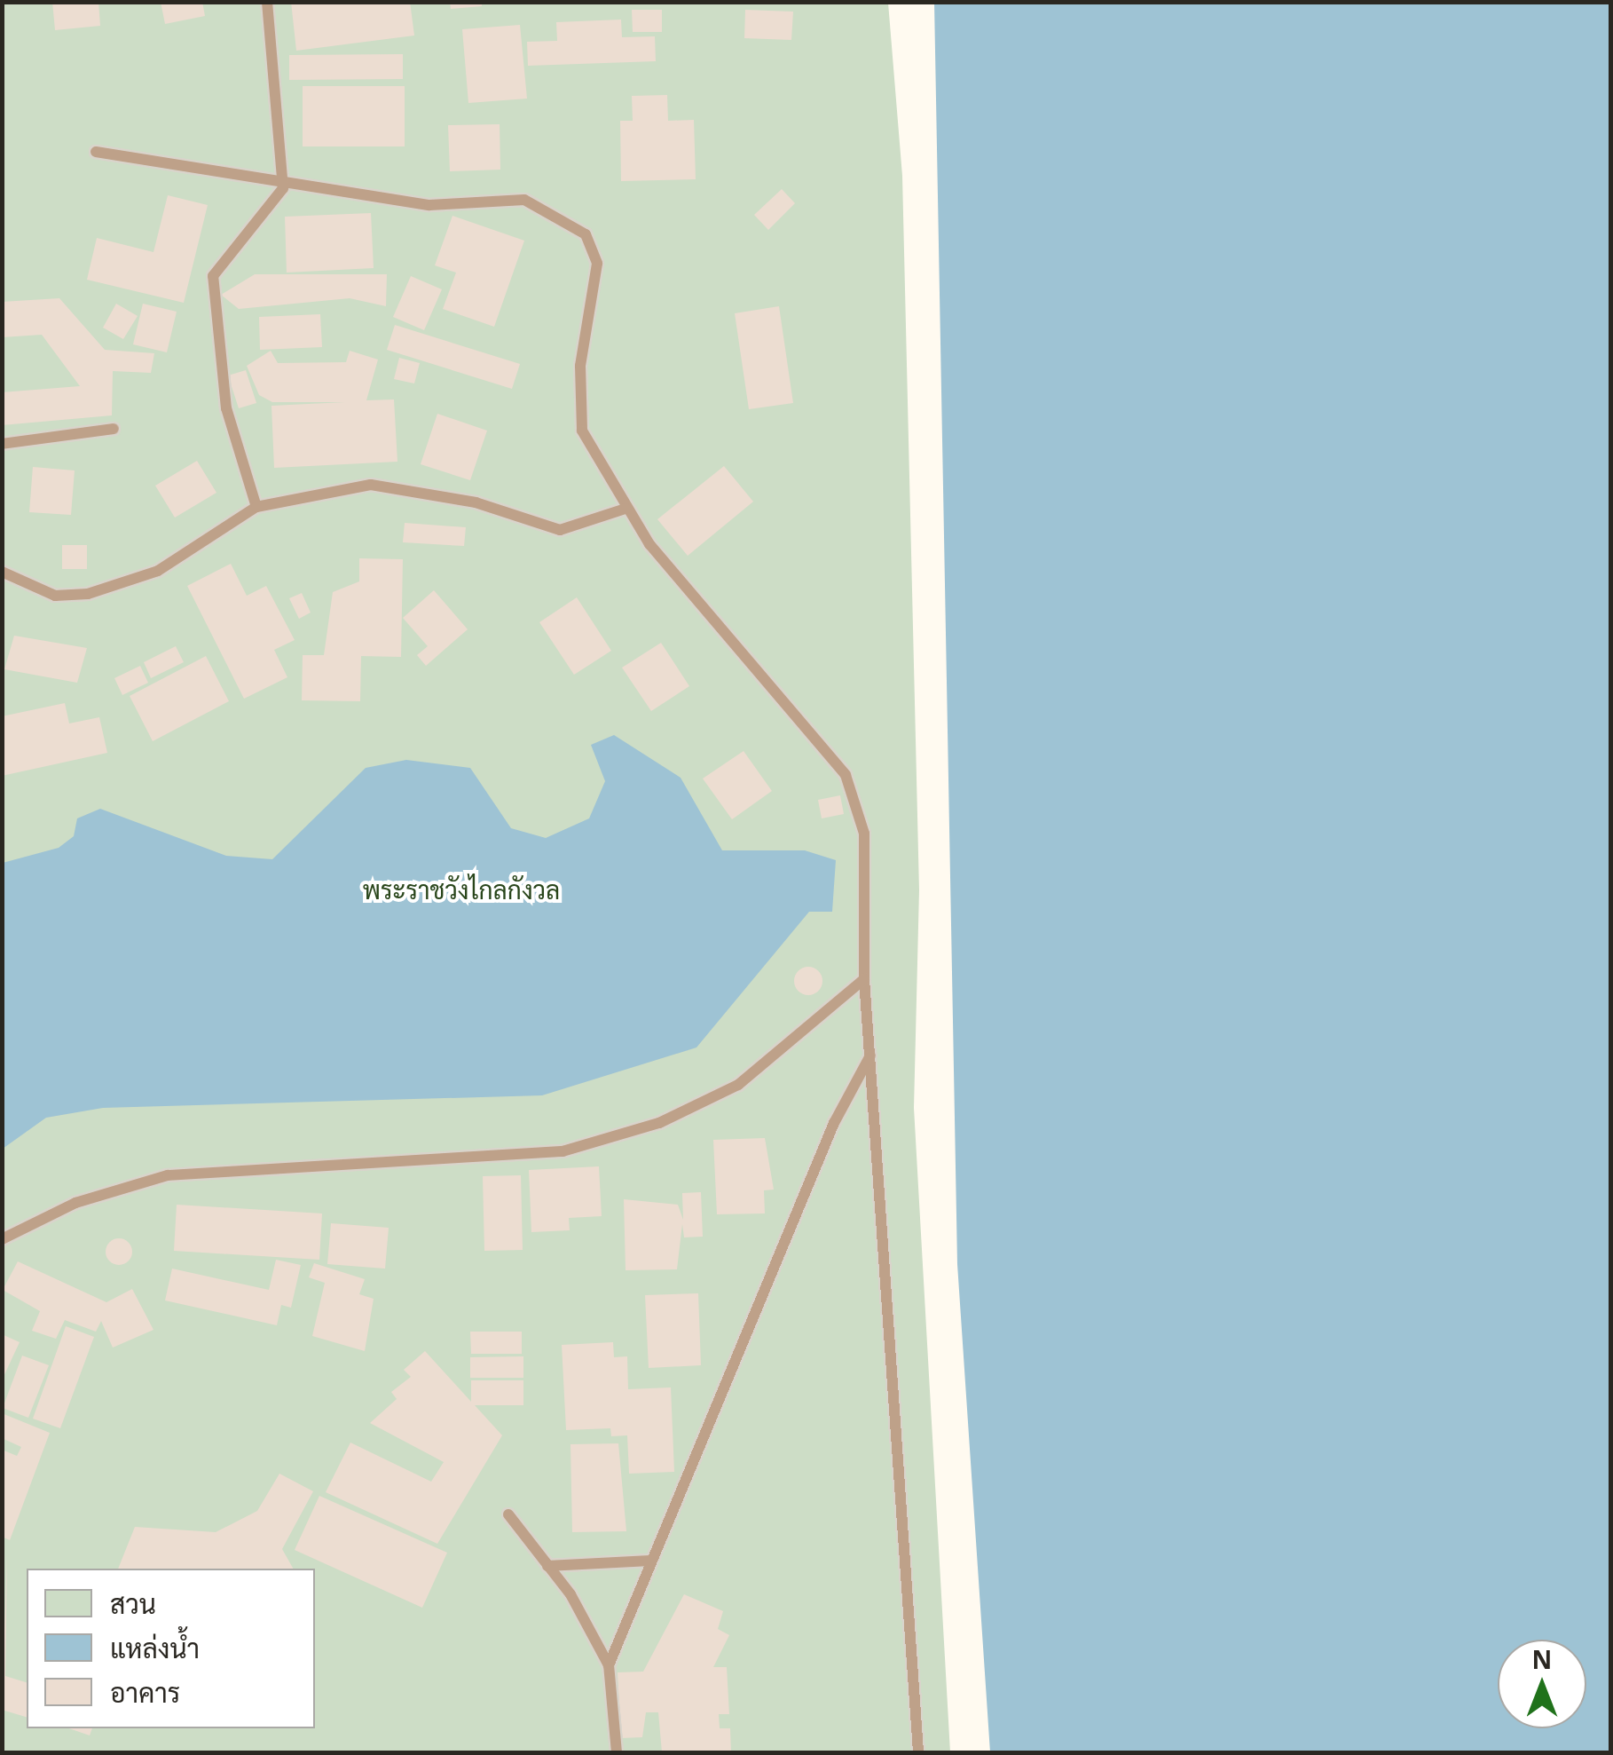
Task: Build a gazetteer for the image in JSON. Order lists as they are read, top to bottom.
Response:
{
  "parks": ["พระราชวังไกลกังวล"],
  "legend": ["สวน", "แหล่งน้ำ", "อาคาร"],
  "north": "top"
}
